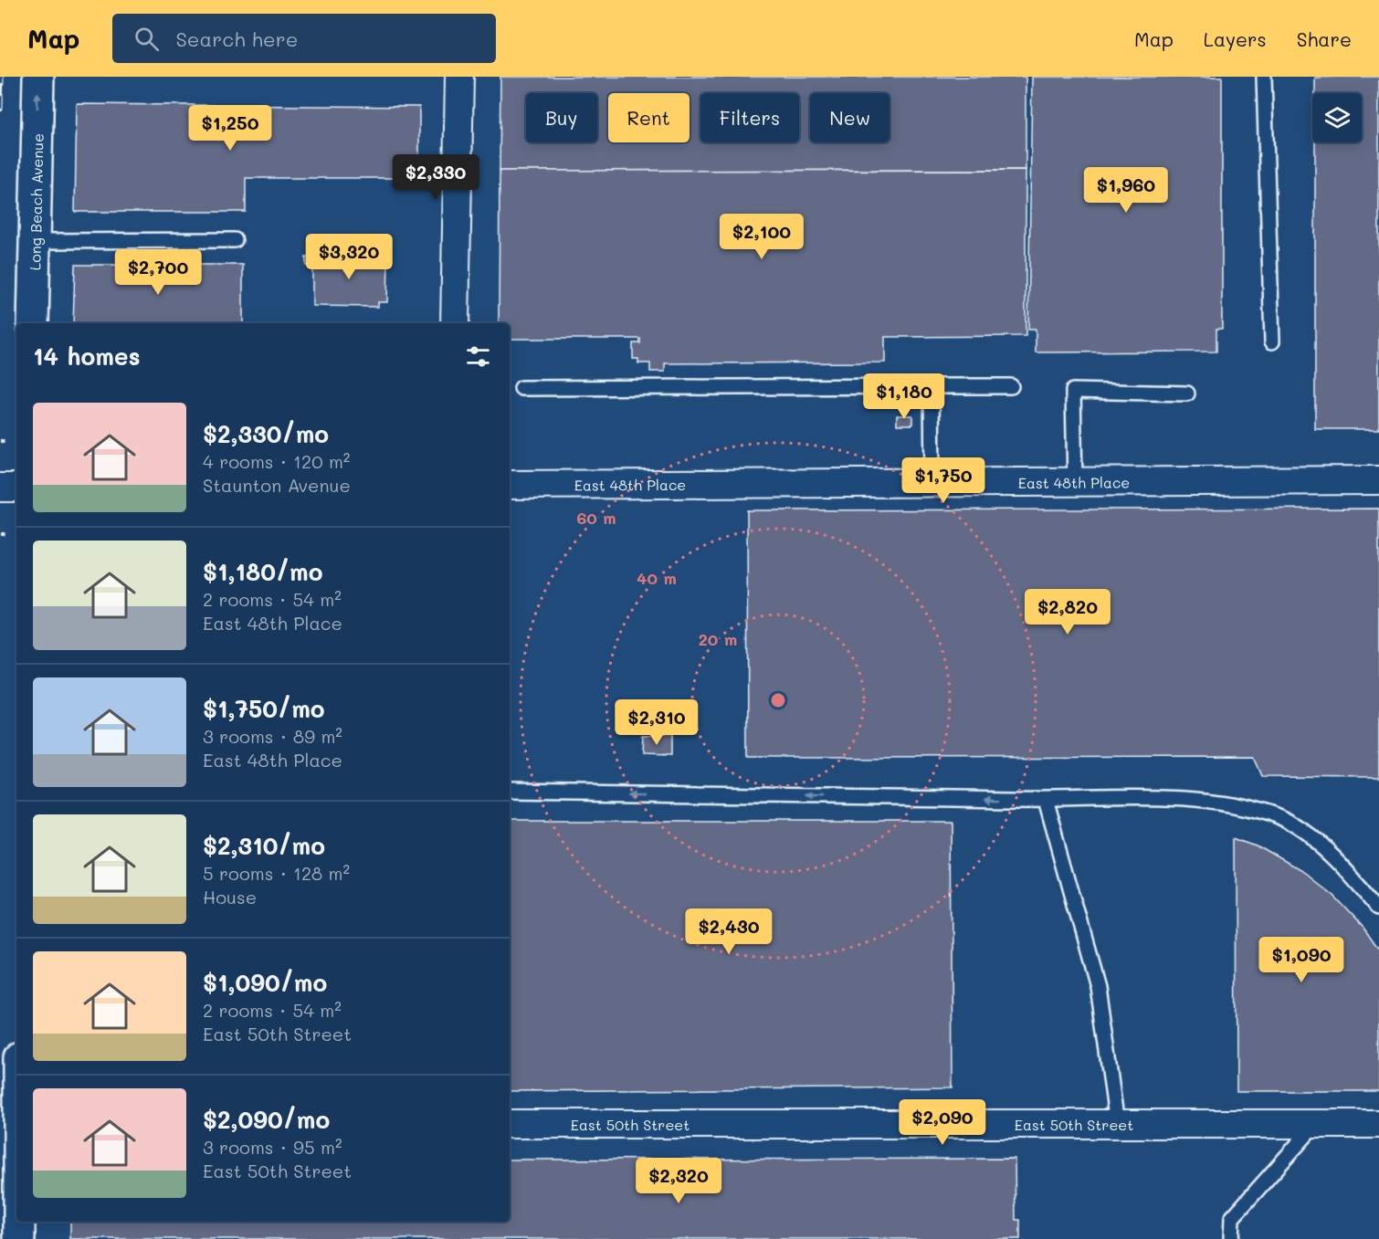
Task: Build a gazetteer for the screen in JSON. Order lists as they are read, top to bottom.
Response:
{
  "streets": {
    "street": ["Long Beach Avenue", "East 48th Place", "East 50th Street"]
  },
  "one_way": ["Long Beach Avenue"],
  "page": {
    "header": "Map",
    "search": "Search here",
    "nav": ["Map", "Layers", "Share"],
    "chip": [
      "Buy",
      "Rent",
      "Filters",
      "New"
    ],
    "price": [
      "$1,250",
      "$2,330",
      "$1,960",
      "$2,100",
      "$3,320",
      "$2,700",
      "$1,180",
      "$1,750",
      "$2,820",
      "$2,310",
      "$2,430",
      "$1,090",
      "$2,090",
      "$2,320"
    ],
    "heading": "14 homes",
    "list": [
      {
        "name": "$2,330/mo",
        "note": "4 rooms · 120 m² · Staunton Avenue"
      },
      {
        "name": "$1,180/mo",
        "note": "2 rooms · 54 m² · East 48th Place"
      },
      {
        "name": "$1,750/mo",
        "note": "3 rooms · 89 m² · East 48th Place"
      },
      {
        "name": "$2,310/mo",
        "note": "5 rooms · 128 m² · House"
      },
      {
        "name": "$1,090/mo",
        "note": "2 rooms · 54 m² · East 50th Street"
      },
      {
        "name": "$2,090/mo",
        "note": "3 rooms · 95 m² · East 50th Street"
      }
    ]
  },
  "rings": ["60 m", "40 m", "20 m"]
}
